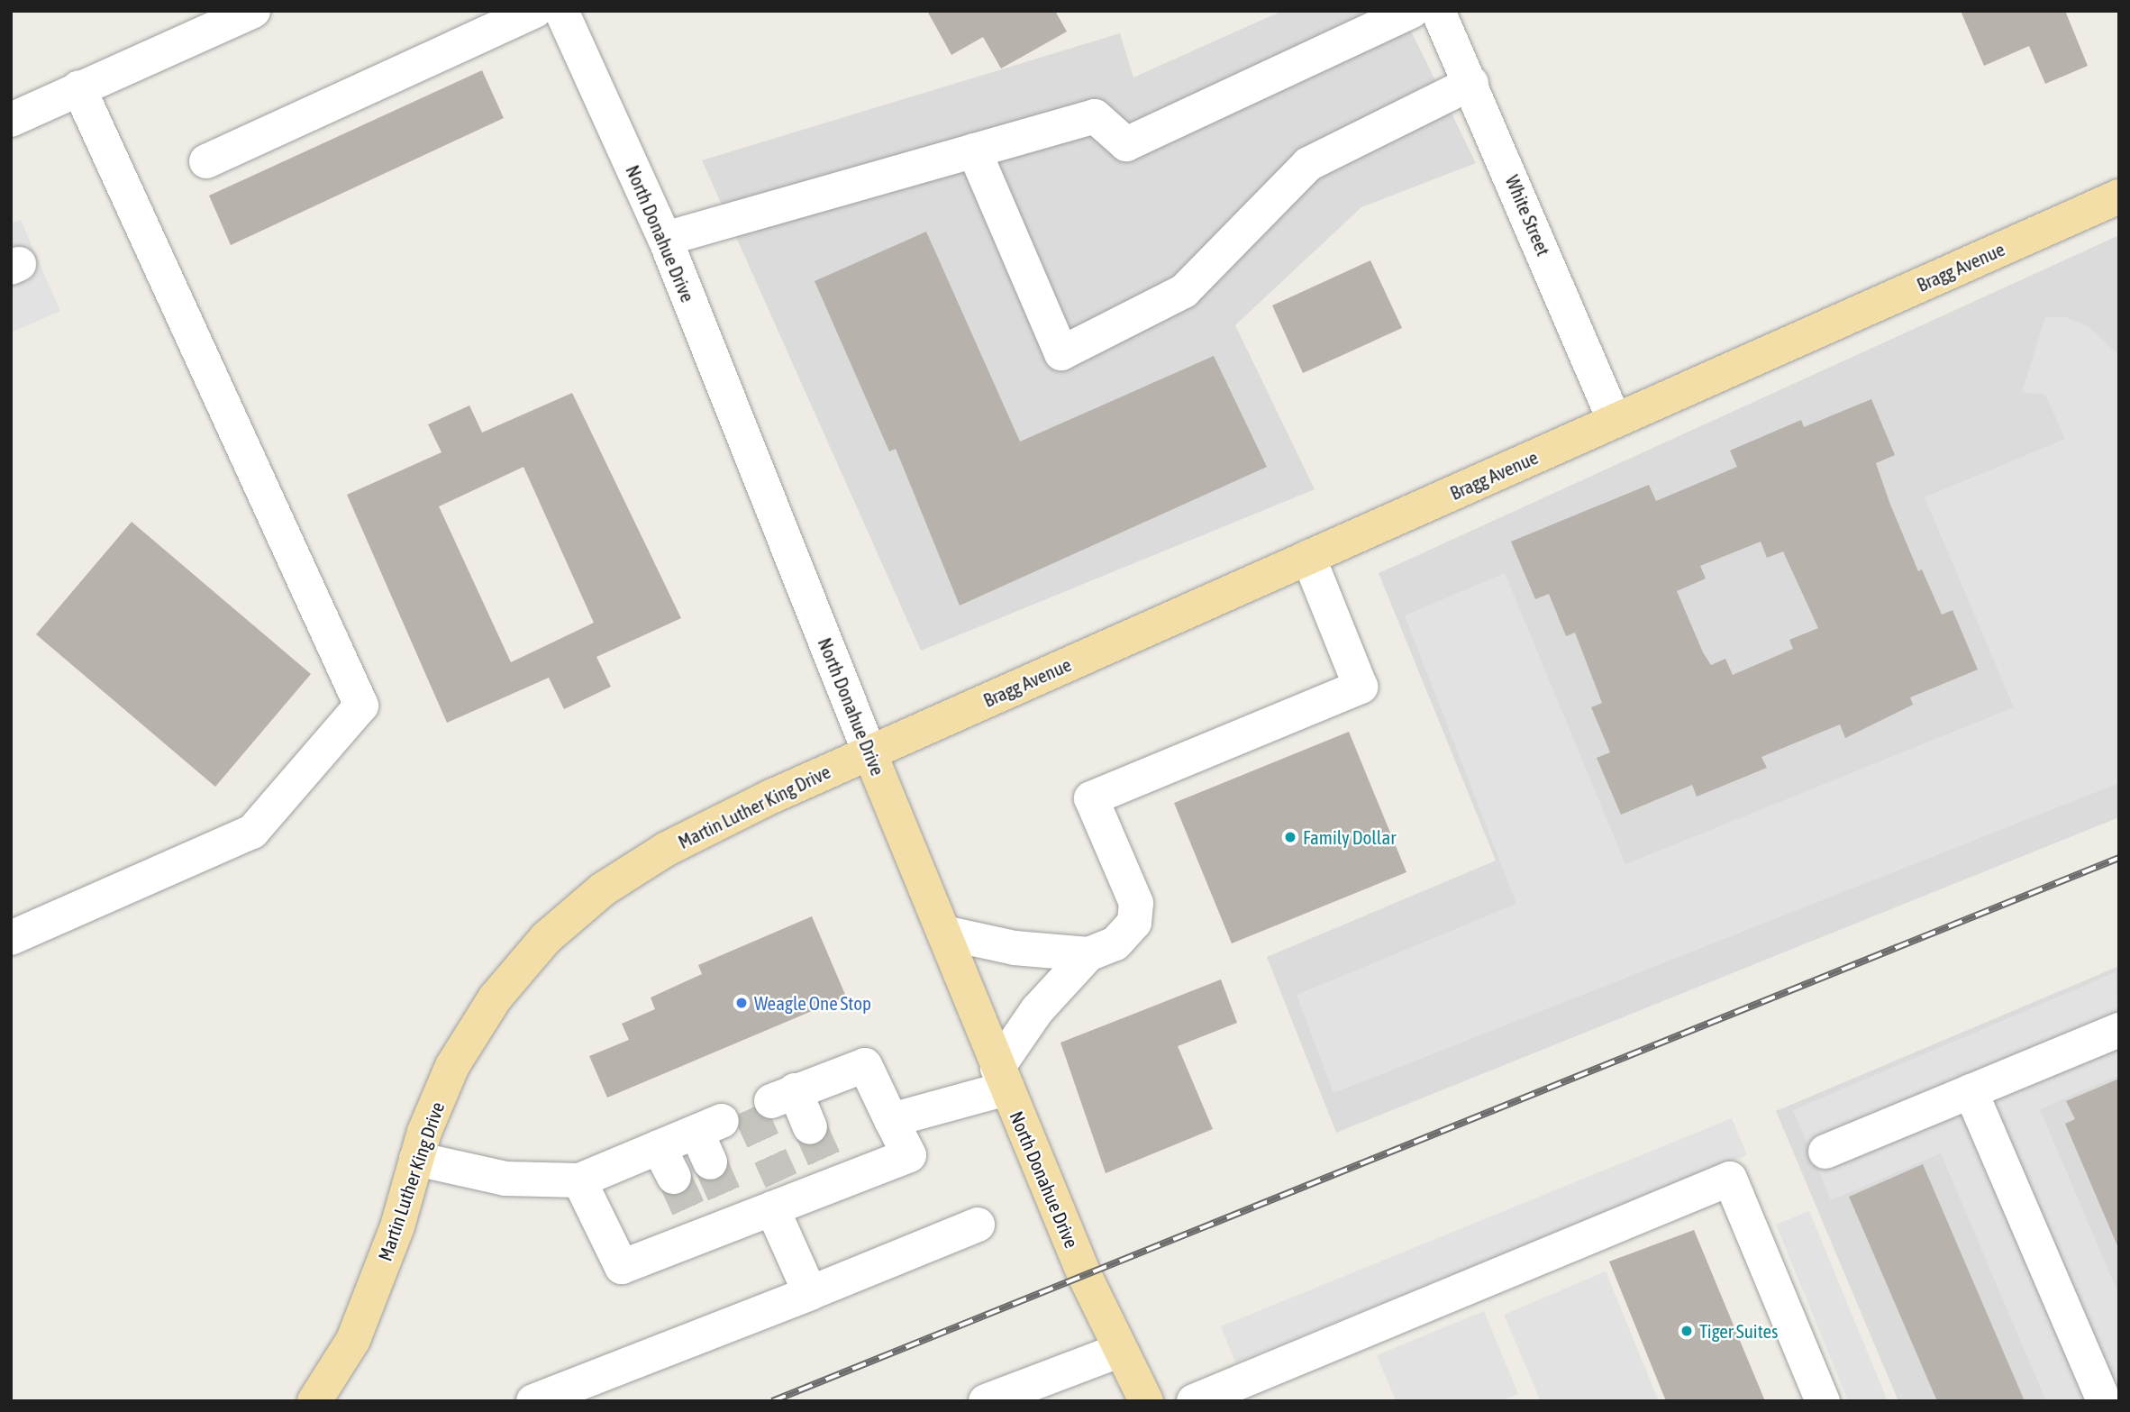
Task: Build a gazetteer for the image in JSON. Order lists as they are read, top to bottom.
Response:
{
  "streets": {
    "main road": ["North Donahue Drive", "Bragg Avenue", "Martin Luther King Drive"],
    "street": ["White Street"]
  },
  "crossings": [
    ["White Street", "Bragg Avenue"],
    ["North Donahue Drive", "Bragg Avenue"],
    ["North Donahue Drive", "Martin Luther King Drive"],
    ["Bragg Avenue", "Martin Luther King Drive"]
  ],
  "places": ["Family Dollar", "Weagle One Stop", "Tiger Suites"]
}
